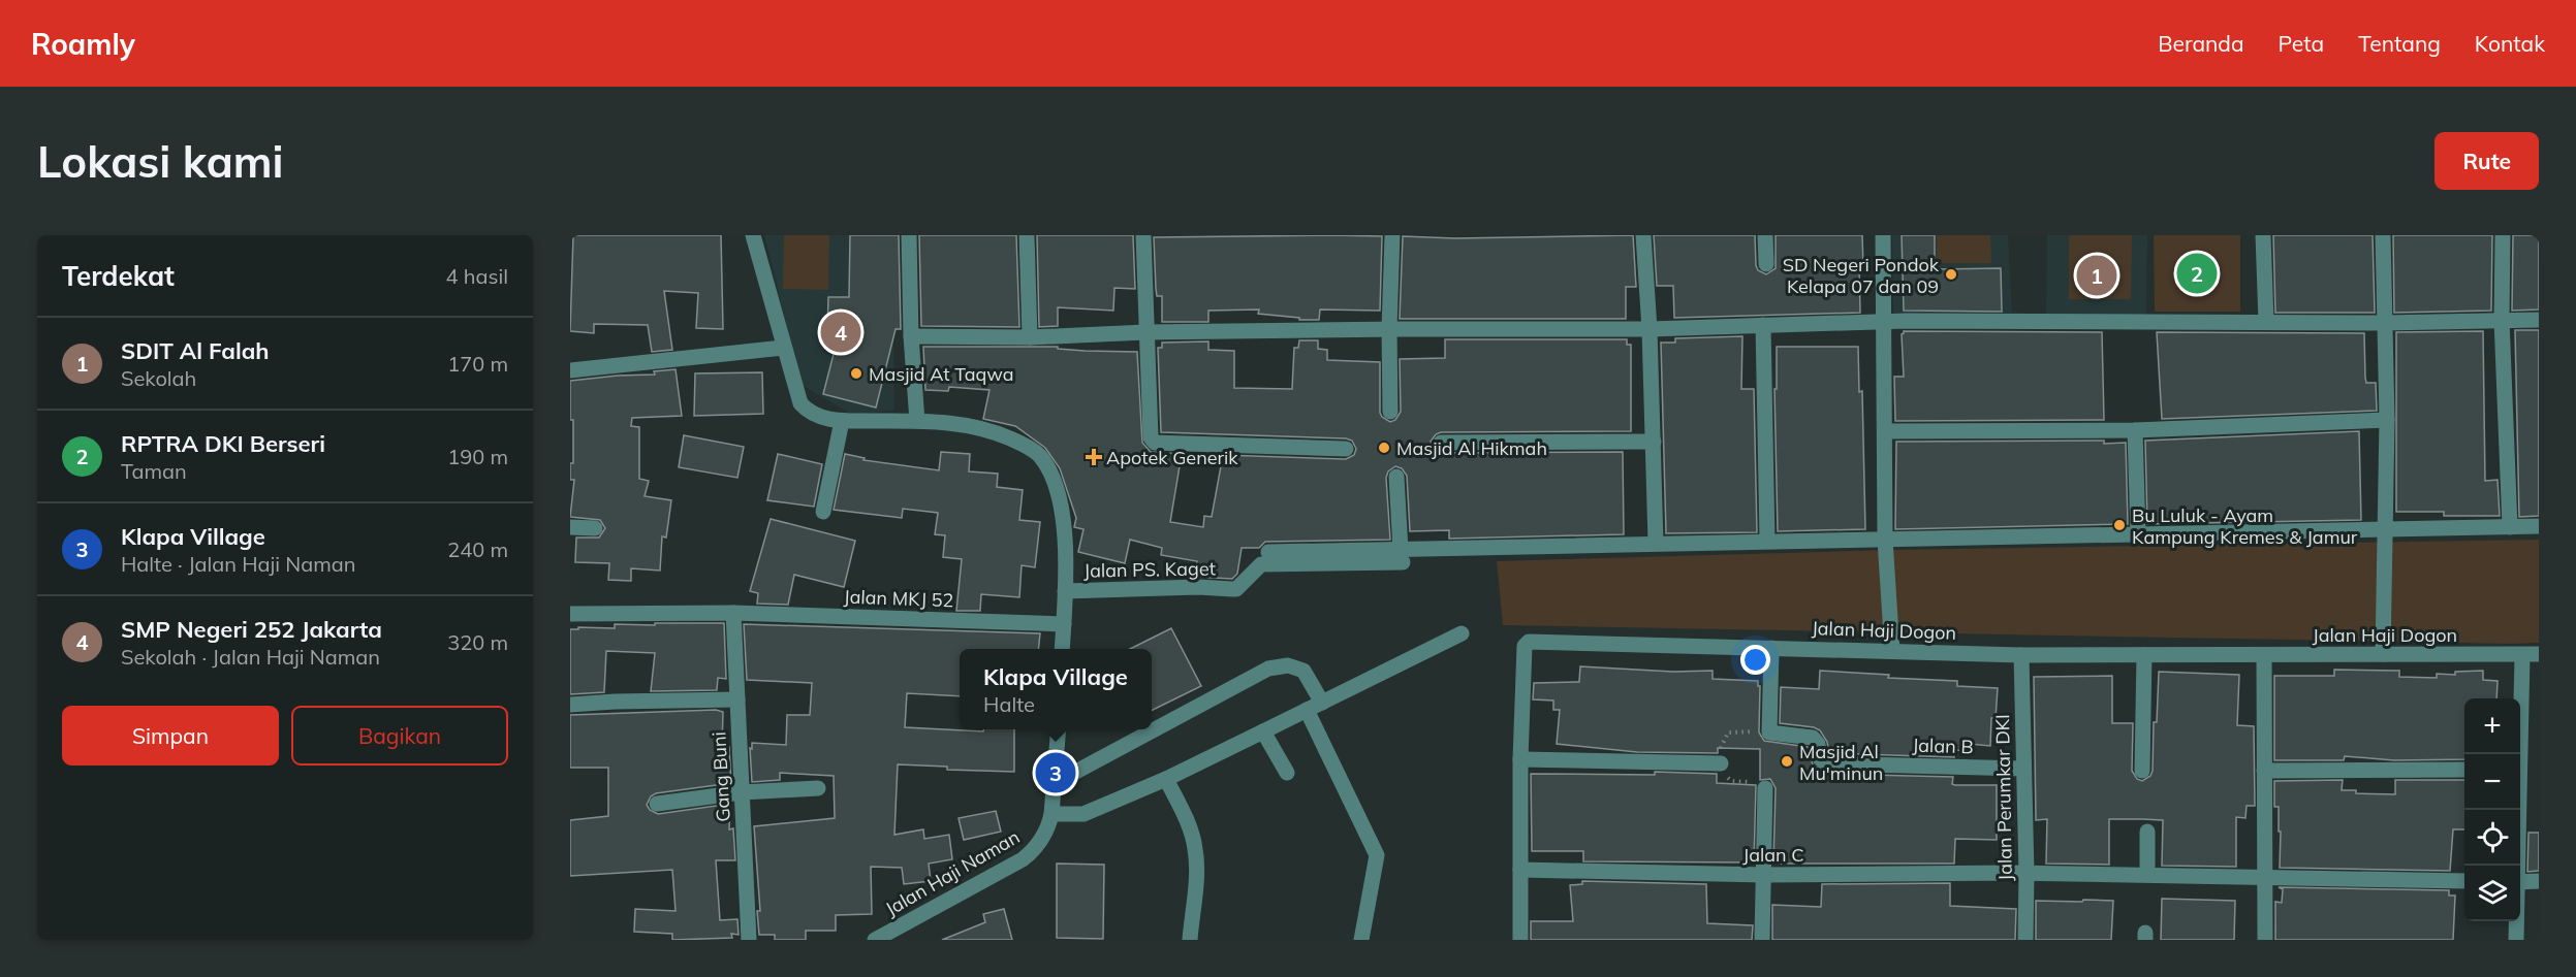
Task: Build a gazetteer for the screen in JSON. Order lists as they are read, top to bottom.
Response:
{
  "streets": {
    "street": [
      "Jalan PS. Kaget",
      "Jalan MKJ 52",
      "Jalan Haji Dogon",
      "Jalan B",
      "Gang Buni",
      "Jalan Perumkar DKI",
      "Jalan C",
      "Jalan Haji Naman"
    ]
  },
  "crossings": [
    ["Jalan MKJ 52", "Gang Buni"],
    ["Jalan Haji Dogon", "Jalan B"],
    ["Jalan Haji Dogon", "Jalan Perumkar DKI"],
    ["Jalan Haji Dogon", "Jalan C"],
    ["Jalan B", "Jalan Perumkar DKI"],
    ["Jalan Perumkar DKI", "Jalan C"]
  ],
  "places": {
    "other": [
      "SD Negeri Pondok Kelapa 07 dan 09",
      "Masjid At Taqwa",
      "Masjid Al Hikmah",
      "Bu Luluk - Ayam Kampung Kremes & Jamur",
      "Masjid Al Mu'minun"
    ],
    "health": ["Apotek Generik"]
  },
  "page": {
    "header": "Roamly",
    "nav": [
      "Beranda",
      "Peta",
      "Tentang",
      "Kontak"
    ],
    "buttons": [
      "Rute",
      ["Simpan", "Bagikan"]
    ],
    "title": "Lokasi kami",
    "heading": ["Terdekat", "4 hasil"],
    "pins": [
      "2",
      "1",
      "4",
      "3"
    ],
    "list": [
      {
        "mark": "1",
        "name": "SDIT Al Falah",
        "note": "Sekolah",
        "value": "170 m"
      },
      {
        "mark": "2",
        "name": "RPTRA DKI Berseri",
        "note": "Taman",
        "value": "190 m"
      },
      {
        "mark": "3",
        "name": "Klapa Village",
        "note": "Halte · Jalan Haji Naman",
        "value": "240 m"
      },
      {
        "mark": "4",
        "name": "SMP Negeri 252 Jakarta",
        "note": "Sekolah · Jalan Haji Naman",
        "value": "320 m"
      }
    ],
    "popup": ["Klapa Village", "Halte"],
    "map_buttons": ["+", "−"]
  }
}
